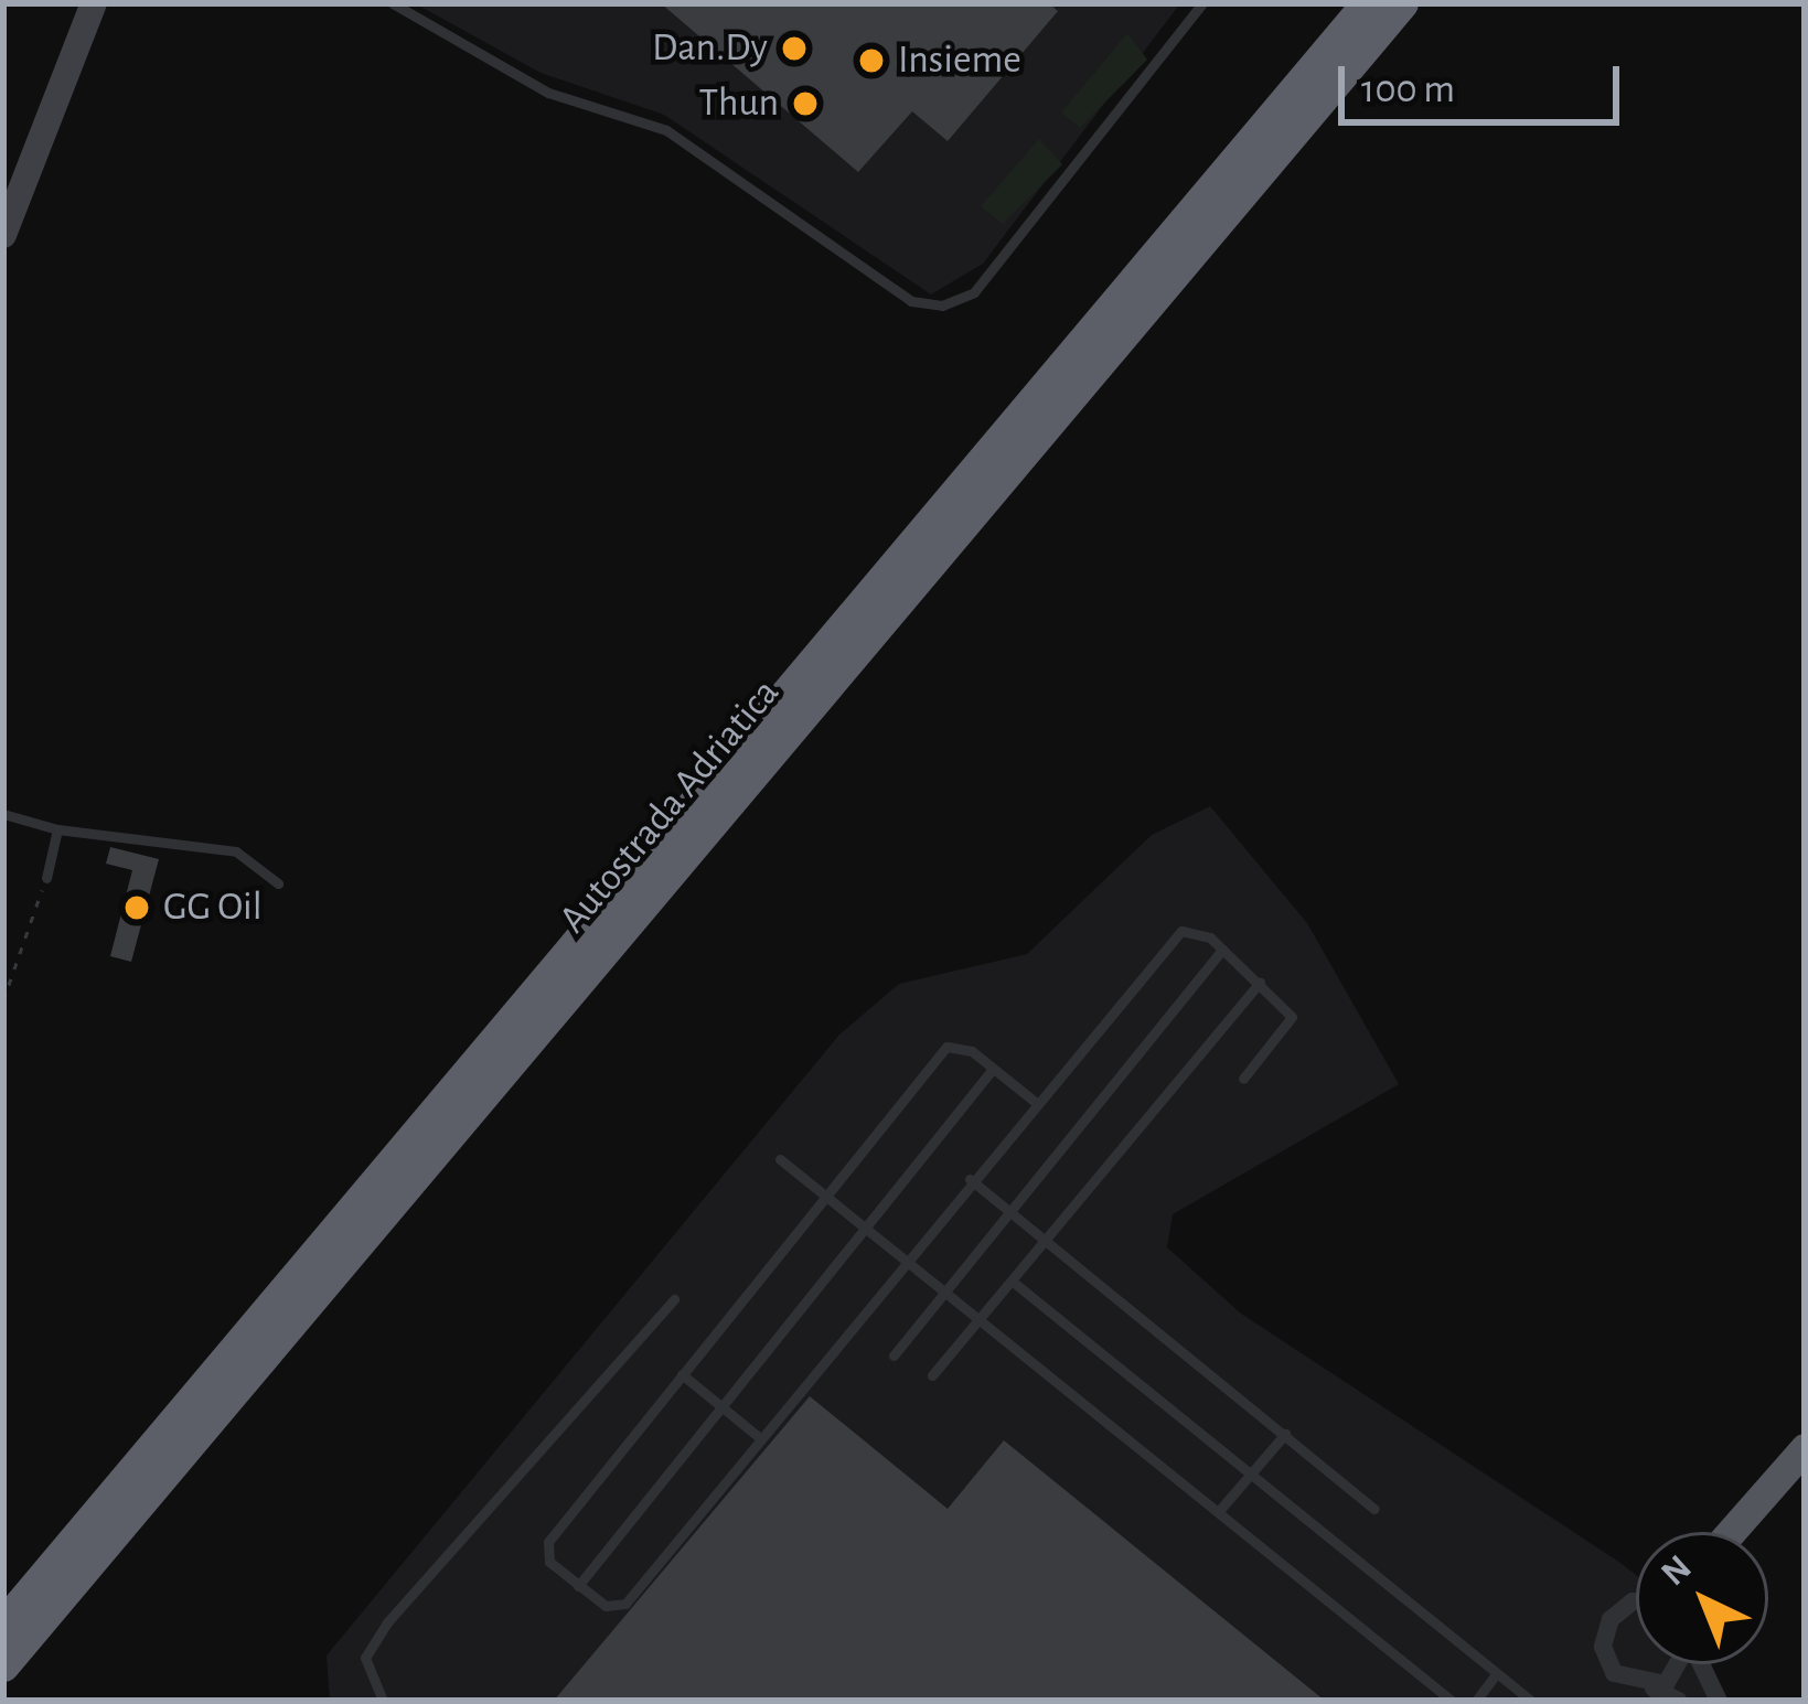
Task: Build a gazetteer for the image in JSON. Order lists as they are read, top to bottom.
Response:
{
  "streets": {
    "highway": ["Autostrada Adriatica"]
  },
  "places": [
    "Dan.Dy",
    "Insieme",
    "Thun",
    "GG Oil"
  ],
  "scale_bar": "100 m",
  "north": "top left"
}
